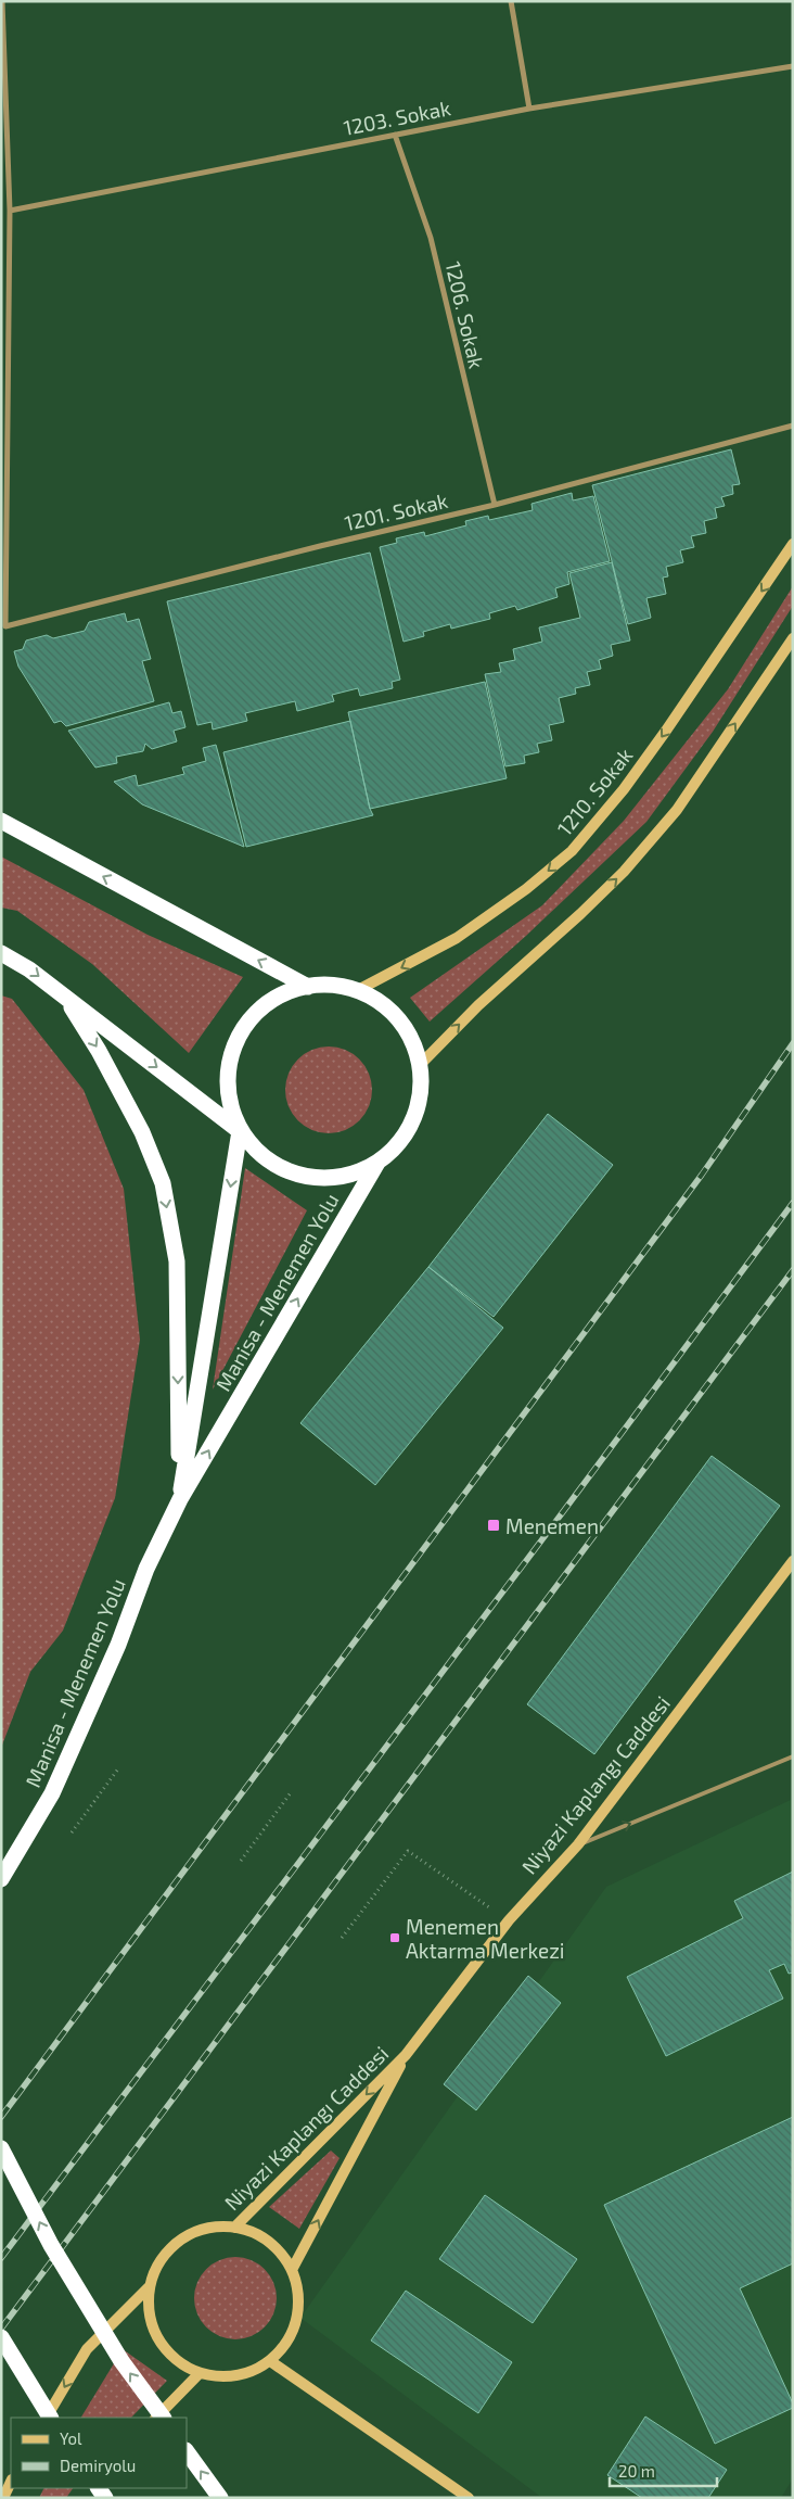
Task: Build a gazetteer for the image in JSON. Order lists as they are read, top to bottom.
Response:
{
  "streets": {
    "highway": ["Manisa - Menemen Yolu"],
    "street": [
      "1203. Sokak",
      "1206. Sokak",
      "1201. Sokak",
      "1210. Sokak",
      "Niyazi Kaplangı Caddesi"
    ]
  },
  "crossings": [
    ["1203. Sokak", "1206. Sokak"],
    ["1203. Sokak", "1201. Sokak"],
    ["1206. Sokak", "1201. Sokak"],
    ["1210. Sokak", "Manisa - Menemen Yolu"]
  ],
  "places": {
    "transit": ["Menemen", "Menemen Aktarma Merkezi"]
  },
  "legend": ["Yol", "Demiryolu"],
  "scale_bar": "20 m"
}
